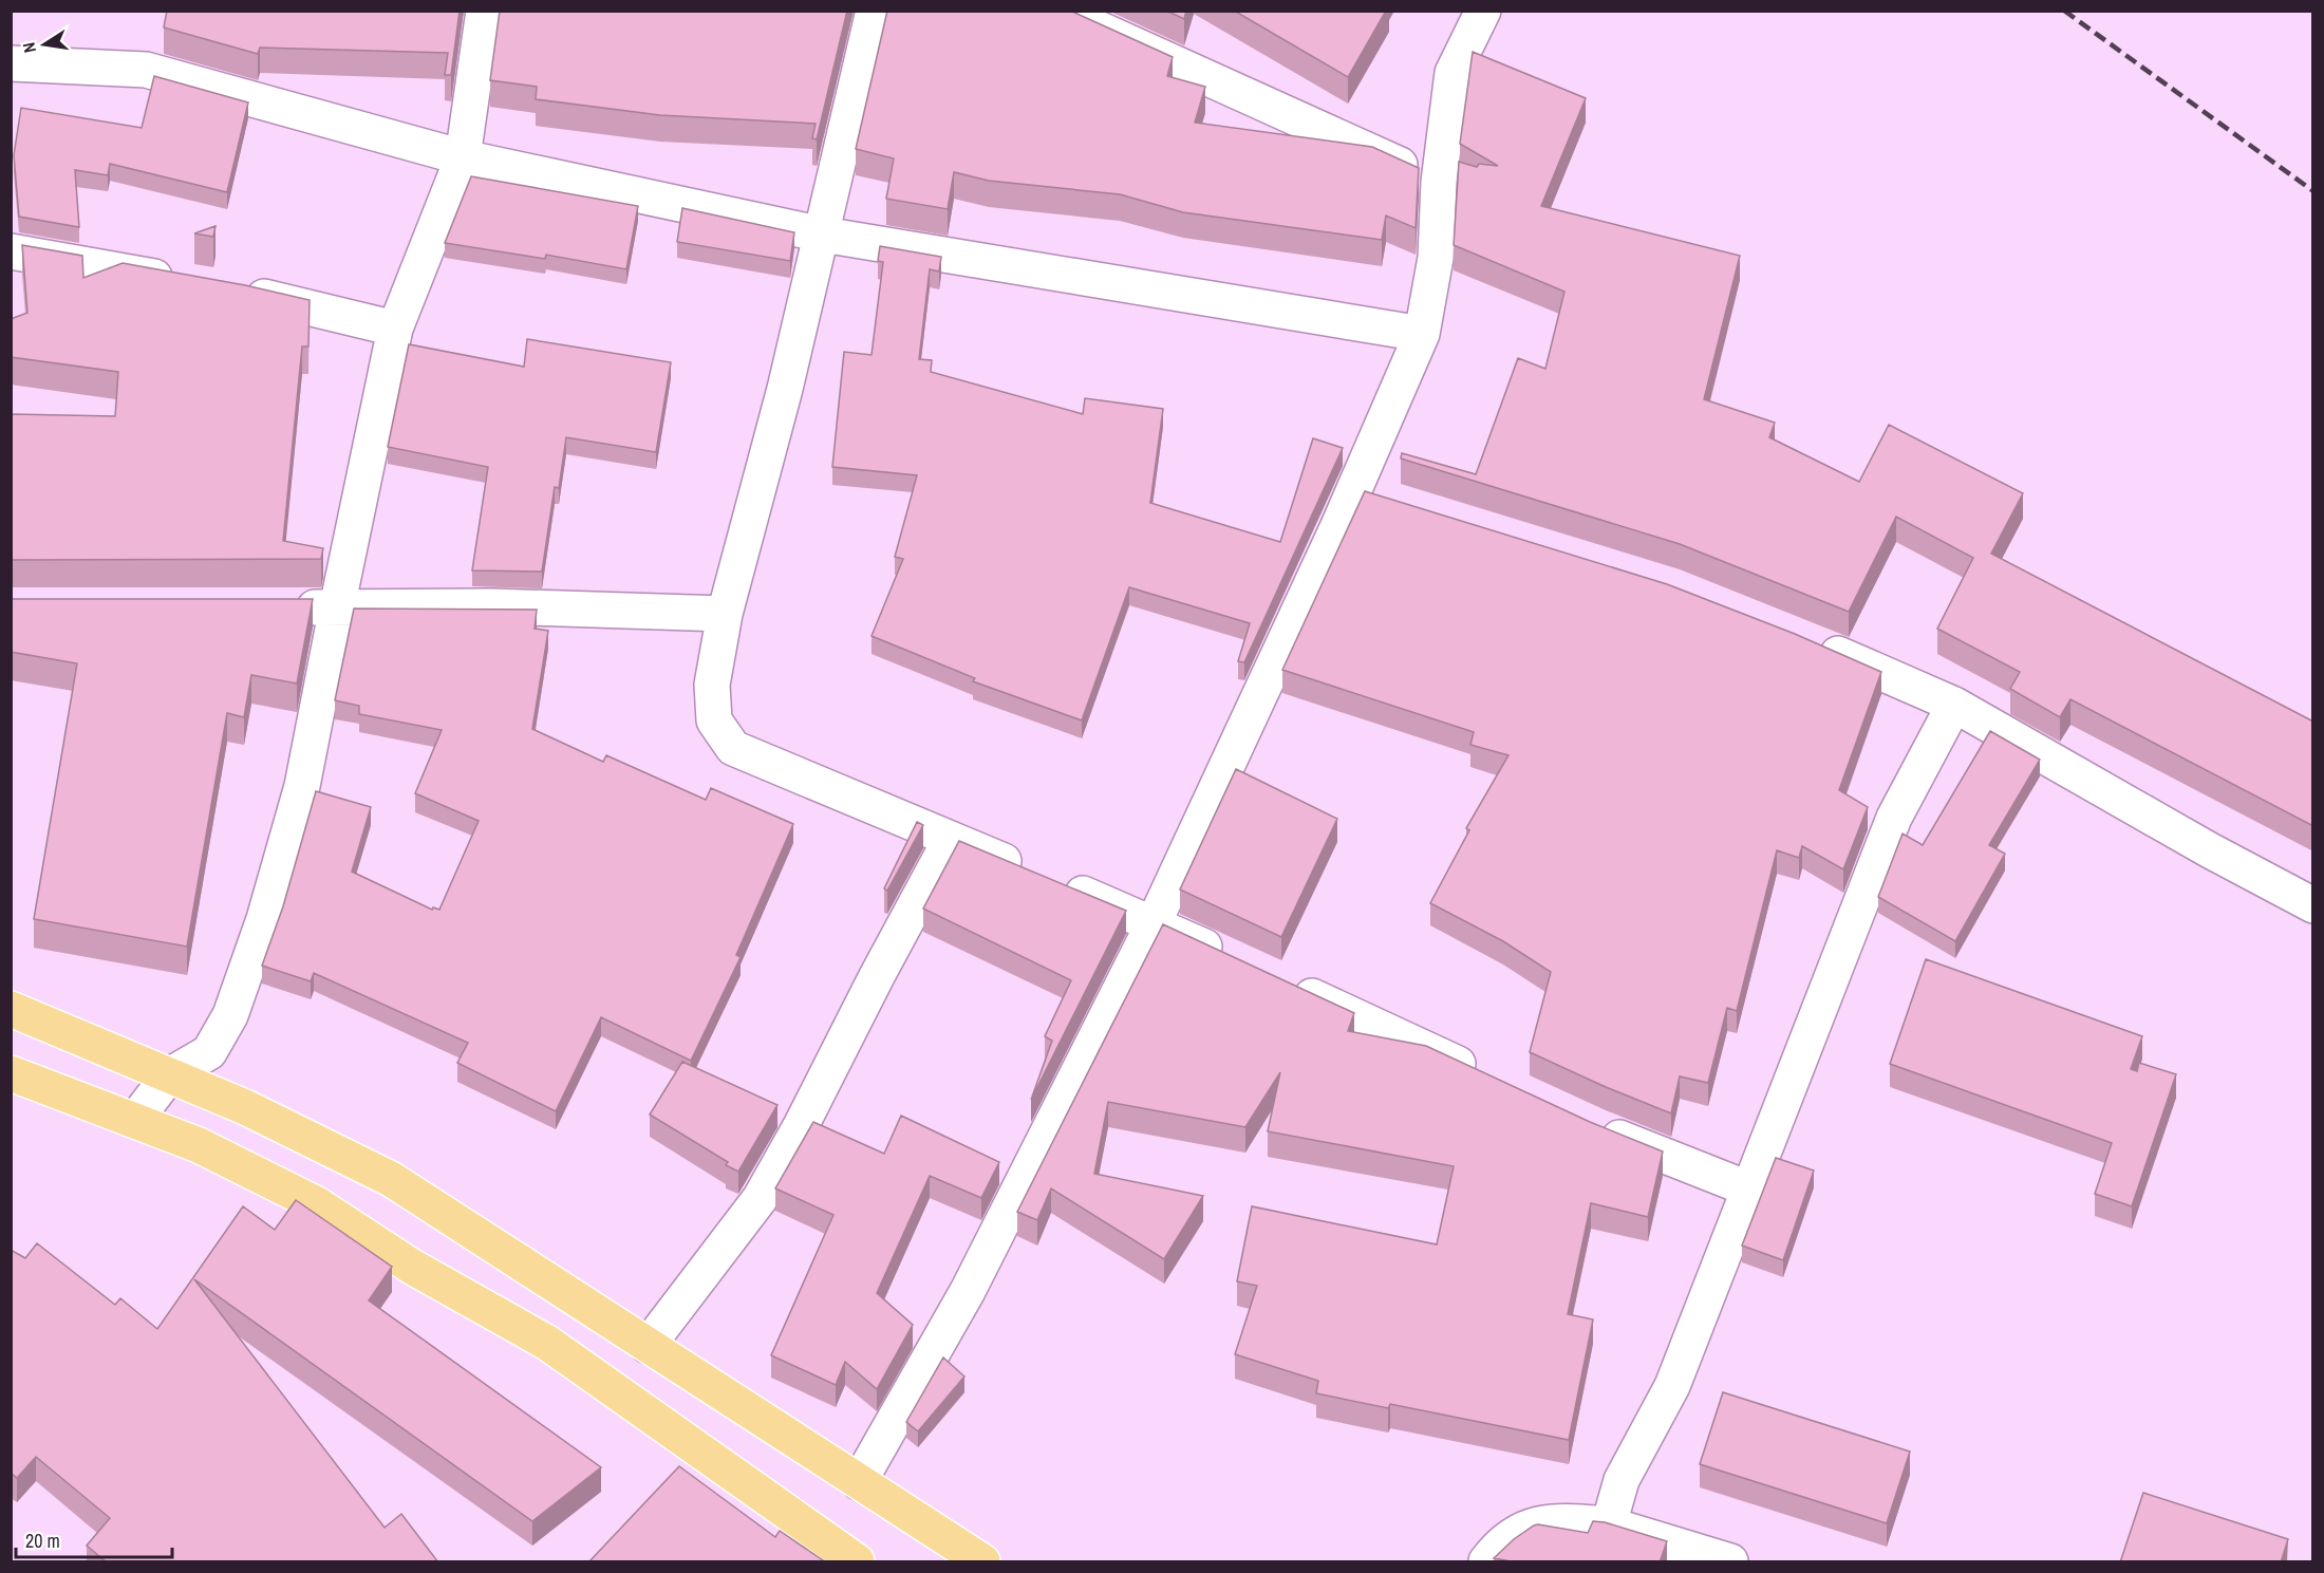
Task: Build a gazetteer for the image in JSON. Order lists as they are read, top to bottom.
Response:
{
  "scale_bar": "20 m",
  "north": "left"
}
